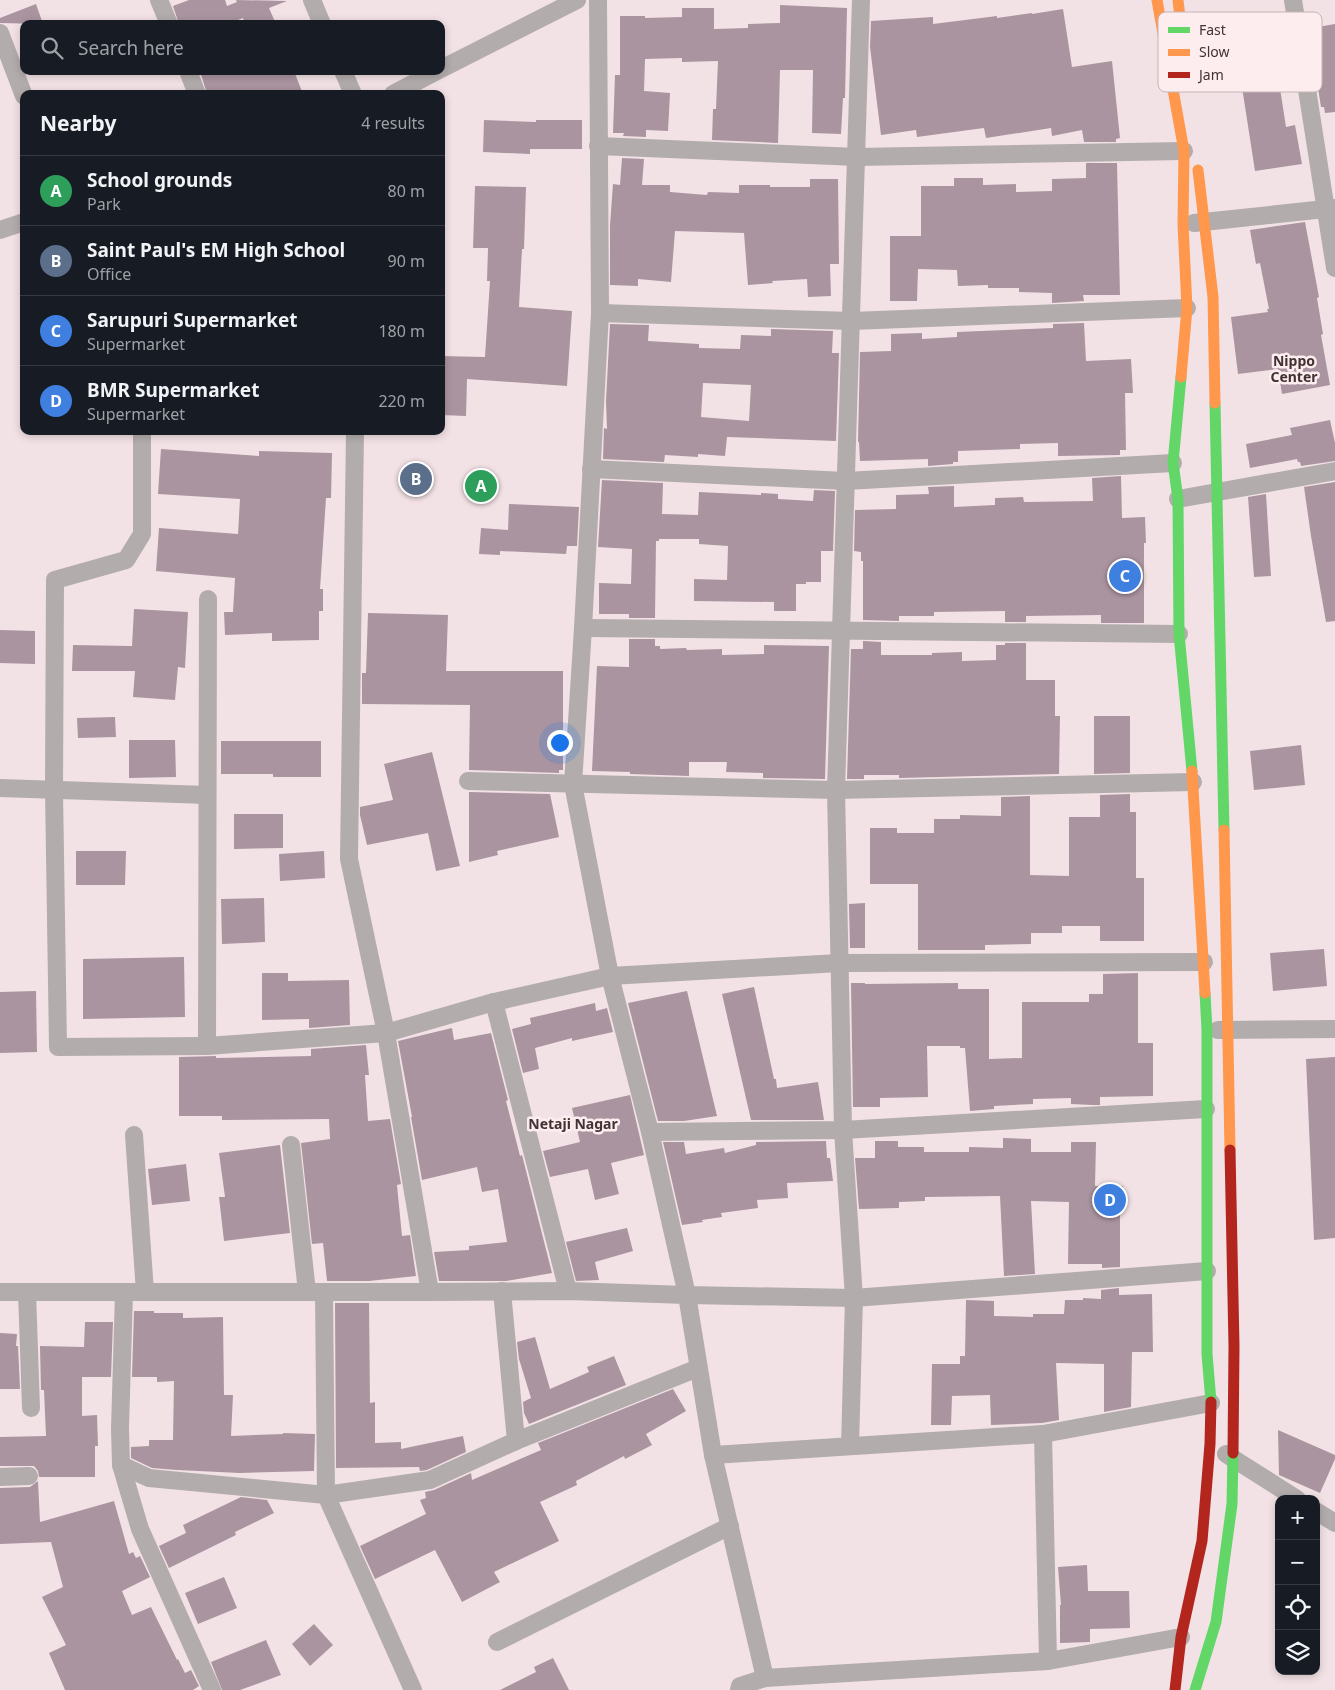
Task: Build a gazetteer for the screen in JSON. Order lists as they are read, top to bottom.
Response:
{
  "districts": ["Nippo Center", "Netaji Nagar"],
  "legend": ["Fast", "Slow", "Jam"],
  "page": {
    "search": "Search here",
    "heading": ["Nearby", "4 results"],
    "list": [
      {
        "mark": "A",
        "name": "School grounds",
        "note": "Park",
        "value": "80 m"
      },
      {
        "mark": "B",
        "name": "Saint Paul's EM High School",
        "note": "Office",
        "value": "90 m"
      },
      {
        "mark": "C",
        "name": "Sarupuri Supermarket",
        "note": "Supermarket",
        "value": "180 m"
      },
      {
        "mark": "D",
        "name": "BMR Supermarket",
        "note": "Supermarket",
        "value": "220 m"
      }
    ],
    "pins": [
      "B",
      "A",
      "C",
      "D"
    ],
    "map_buttons": ["+", "−"]
  }
}
